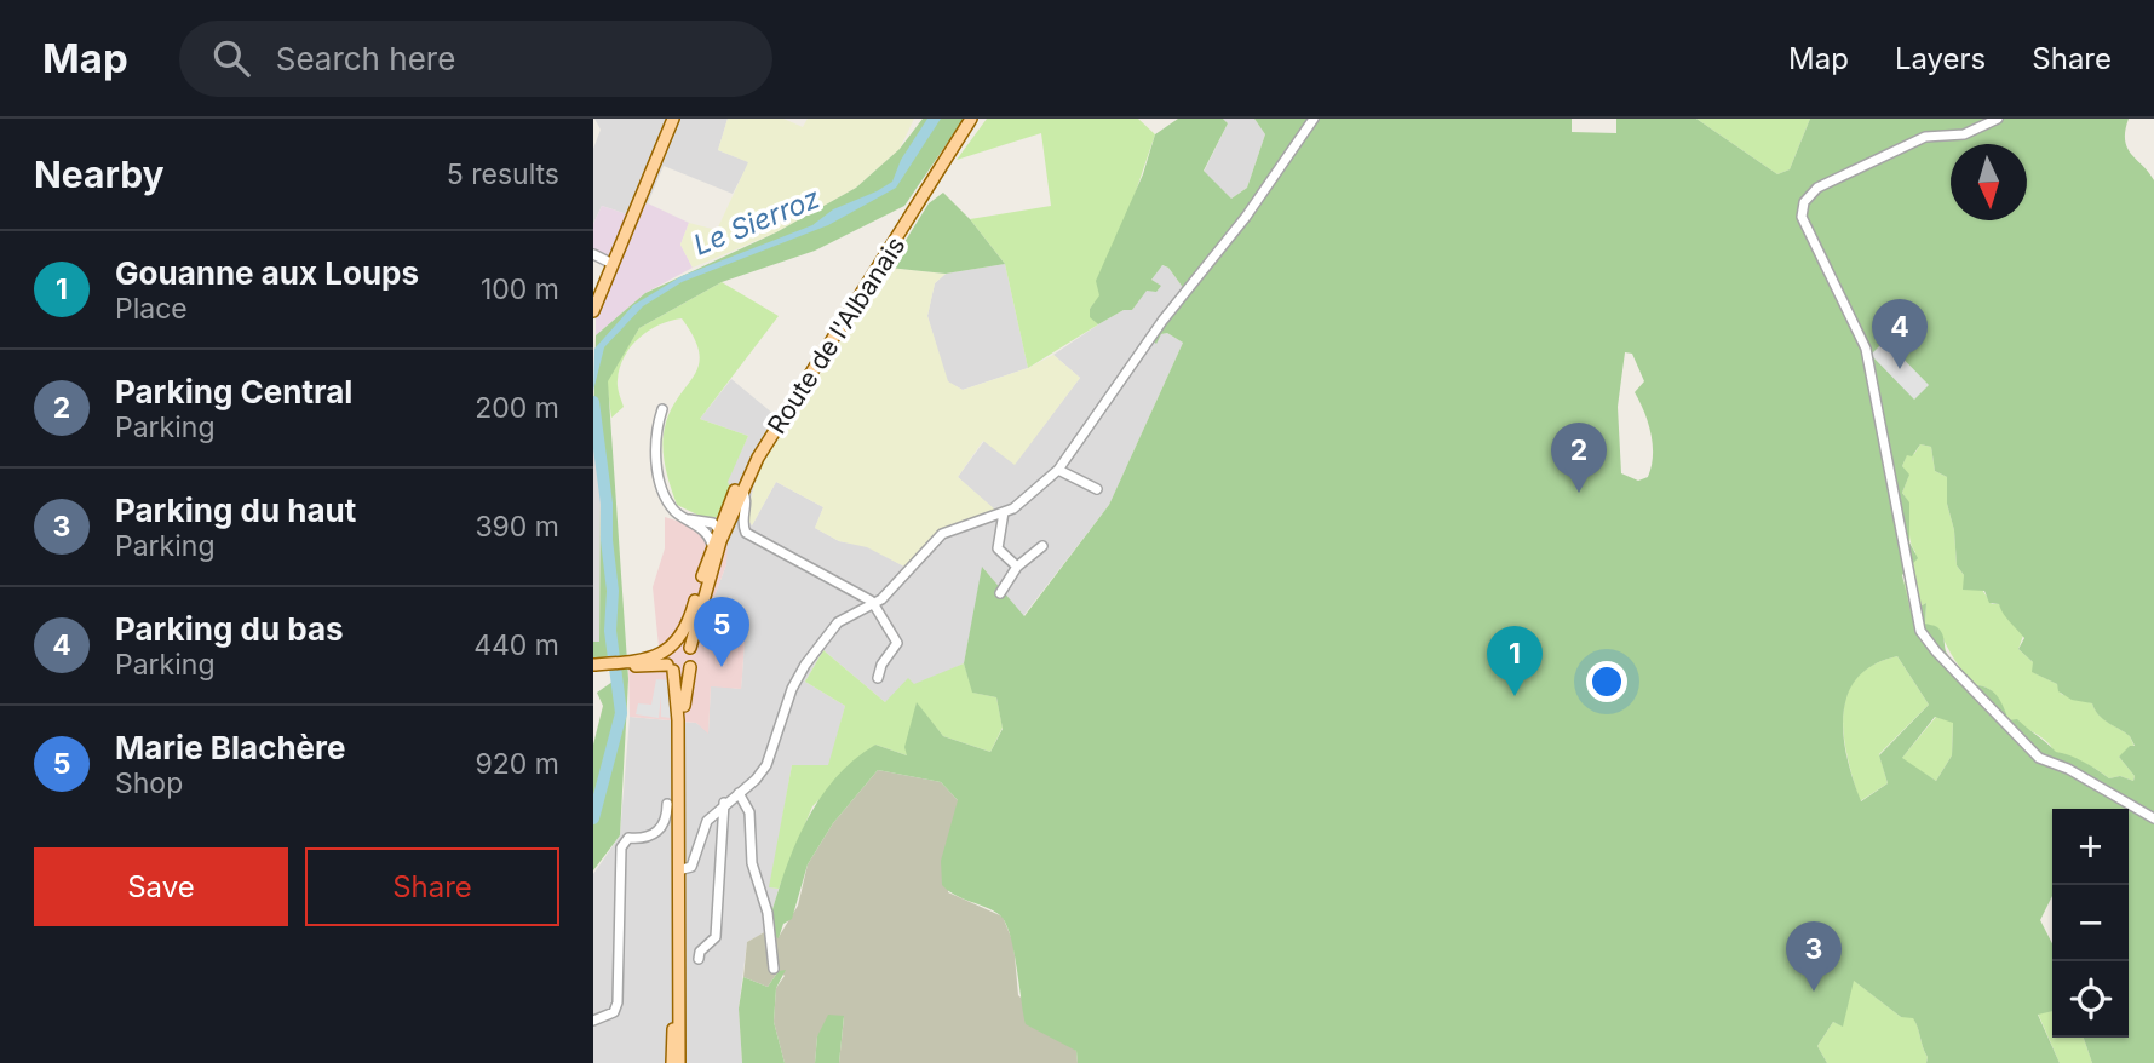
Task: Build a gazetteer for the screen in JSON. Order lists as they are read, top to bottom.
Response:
{
  "streets": {
    "main road": ["Route de l'Albanais"]
  },
  "water": ["Le Sierroz"],
  "north": "bottom",
  "page": {
    "header": "Map",
    "search": "Search here",
    "nav": ["Map", "Layers", "Share"],
    "heading": ["Nearby", "5 results"],
    "list": [
      {
        "mark": "1",
        "name": "Gouanne aux Loups",
        "note": "Place",
        "value": "100 m"
      },
      {
        "mark": "2",
        "name": "Parking Central",
        "note": "Parking",
        "value": "200 m"
      },
      {
        "mark": "3",
        "name": "Parking du haut",
        "note": "Parking",
        "value": "390 m"
      },
      {
        "mark": "4",
        "name": "Parking du bas",
        "note": "Parking",
        "value": "440 m"
      },
      {
        "mark": "5",
        "name": "Marie Blachère",
        "note": "Shop",
        "value": "920 m"
      }
    ],
    "pins": [
      "4",
      "2",
      "5",
      "1",
      "3"
    ],
    "map_buttons": ["+", "−"],
    "buttons": ["Save", "Share"]
  }
}
